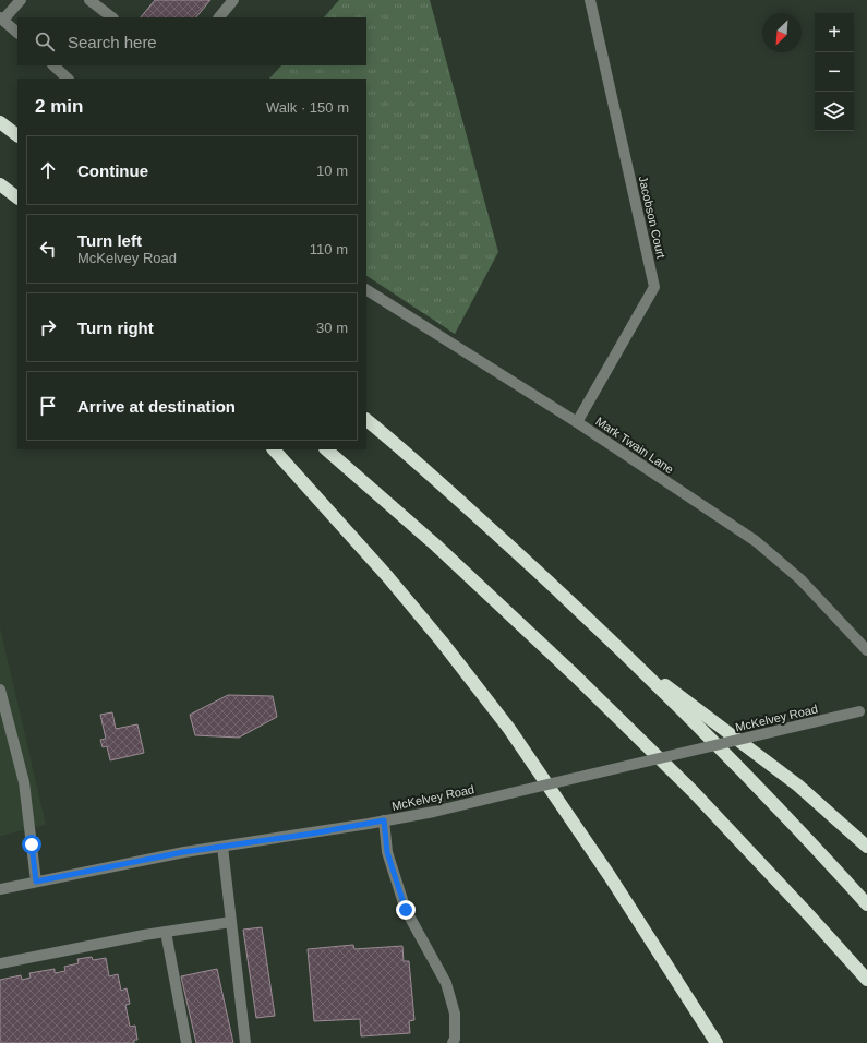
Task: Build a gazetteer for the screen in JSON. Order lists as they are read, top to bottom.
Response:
{
  "streets": {
    "street": ["Jacobson Court", "Mark Twain Lane", "McKelvey Road"]
  },
  "crossings": [
    ["Jacobson Court", "Mark Twain Lane"]
  ],
  "north": "bottom left",
  "page": {
    "map_buttons": ["+", "−"],
    "search": "Search here",
    "heading": ["2 min", "Walk · 150 m"],
    "list": [
      ["Continue", "10 m"],
      ["Turn left", "McKelvey Road", "110 m"],
      ["Turn right", "30 m"],
      "Arrive at destination"
    ]
  }
}
